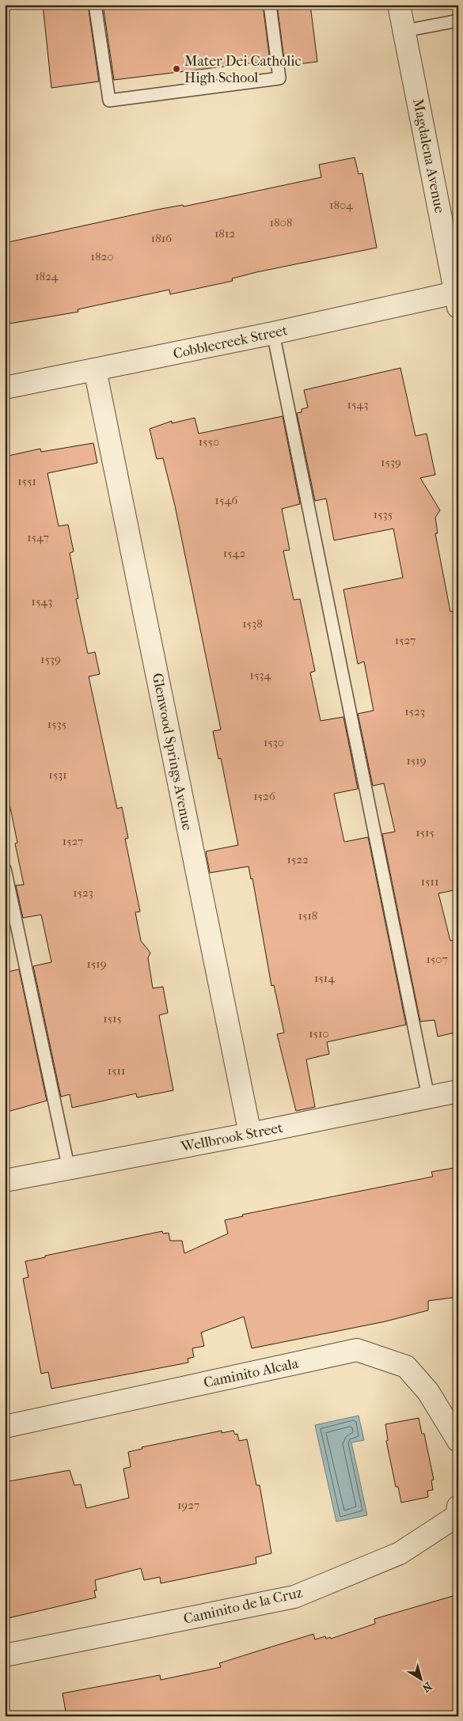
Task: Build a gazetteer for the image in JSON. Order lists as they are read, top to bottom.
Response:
{
  "streets": {
    "street": [
      "Magdalena Avenue",
      "Cobblecreek Street",
      "Glenwood Springs Avenue",
      "Wellbrook Street",
      "Caminito Alcala",
      "Caminito de la Cruz"
    ]
  },
  "crossings": [
    ["Magdalena Avenue", "Cobblecreek Street"],
    ["Cobblecreek Street", "Glenwood Springs Avenue"],
    ["Glenwood Springs Avenue", "Wellbrook Street"]
  ],
  "places": ["Mater Dei Catholic High School"],
  "house_numbers": [
    "1804",
    "1808",
    "1812",
    "1816",
    "1820",
    "1824",
    "1543",
    "1550",
    "1539",
    "1551",
    "1546",
    "1535",
    "1547",
    "1542",
    "1543",
    "1538",
    "1527",
    "1539",
    "1534",
    "1523",
    "1535",
    "1530",
    "1519",
    "1531",
    "1526",
    "1515",
    "1527",
    "1522",
    "1511",
    "1523",
    "1518",
    "1507",
    "1519",
    "1514",
    "1515",
    "1510",
    "1511",
    "1927"
  ],
  "north": "bottom right"
}
